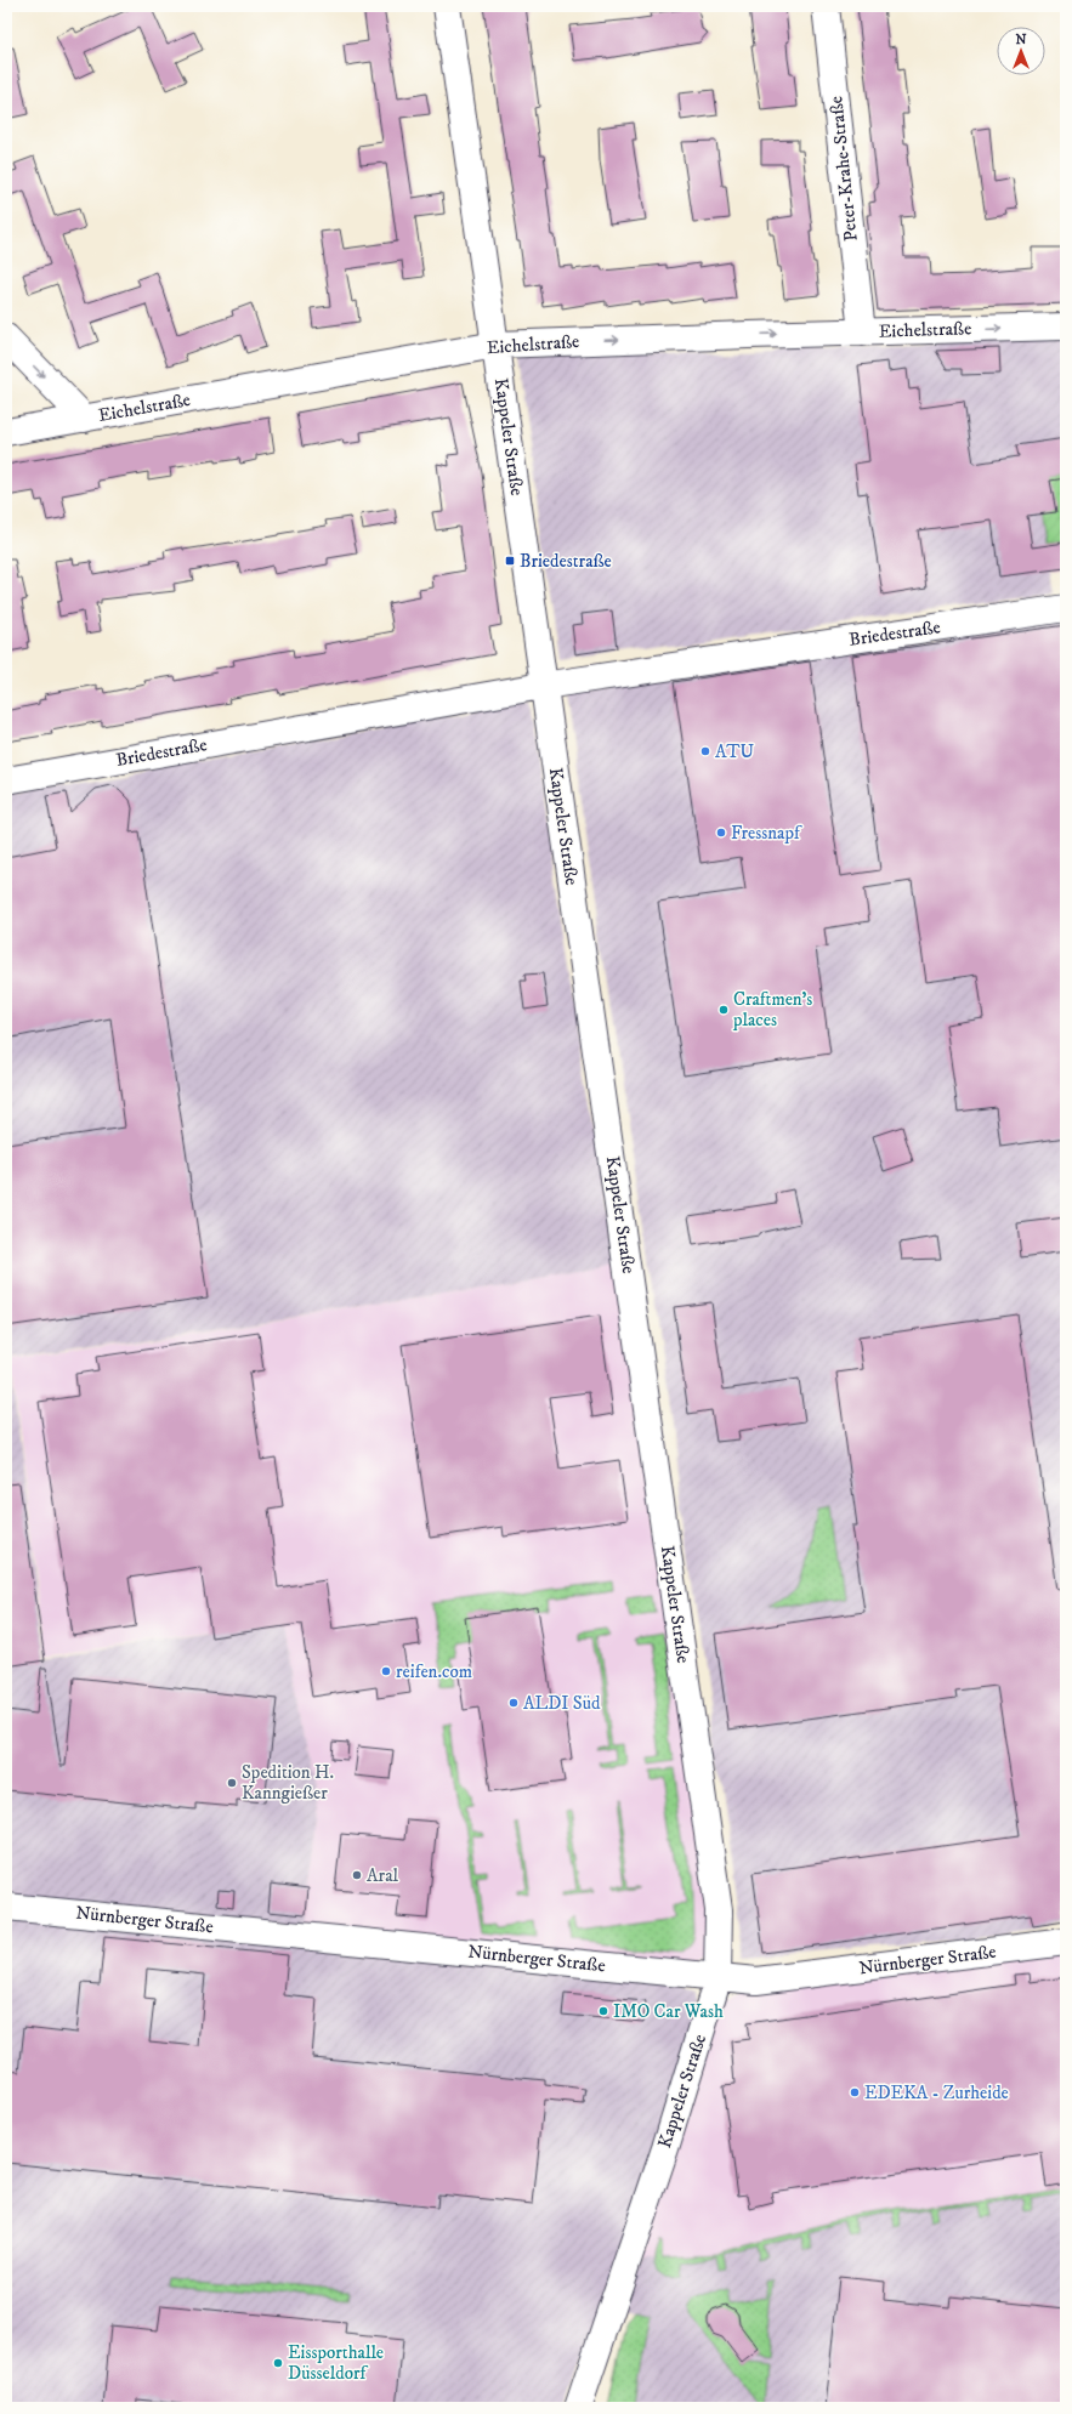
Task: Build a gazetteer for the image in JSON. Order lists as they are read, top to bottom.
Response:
{
  "streets": {
    "street": [
      "Peter-Krahe-Straße",
      "Eichelstraße",
      "Kappeler Straße",
      "Briedestraße",
      "Nürnberger Straße"
    ]
  },
  "crossings": [
    ["Peter-Krahe-Straße", "Eichelstraße"],
    ["Eichelstraße", "Kappeler Straße"],
    ["Kappeler Straße", "Briedestraße"],
    ["Kappeler Straße", "Nürnberger Straße"]
  ],
  "one_way": ["Eichelstraße"],
  "places": {
    "transit": ["Briedestraße"],
    "other": [
      "ATU",
      "Fressnapf",
      "Craftmen's places",
      "reifen.com",
      "ALDI Süd",
      "Spedition H. Kanngießer",
      "Aral",
      "IMO Car Wash",
      "EDEKA - Zurheide",
      "Eissporthalle Düsseldorf"
    ]
  },
  "north": "top"
}
